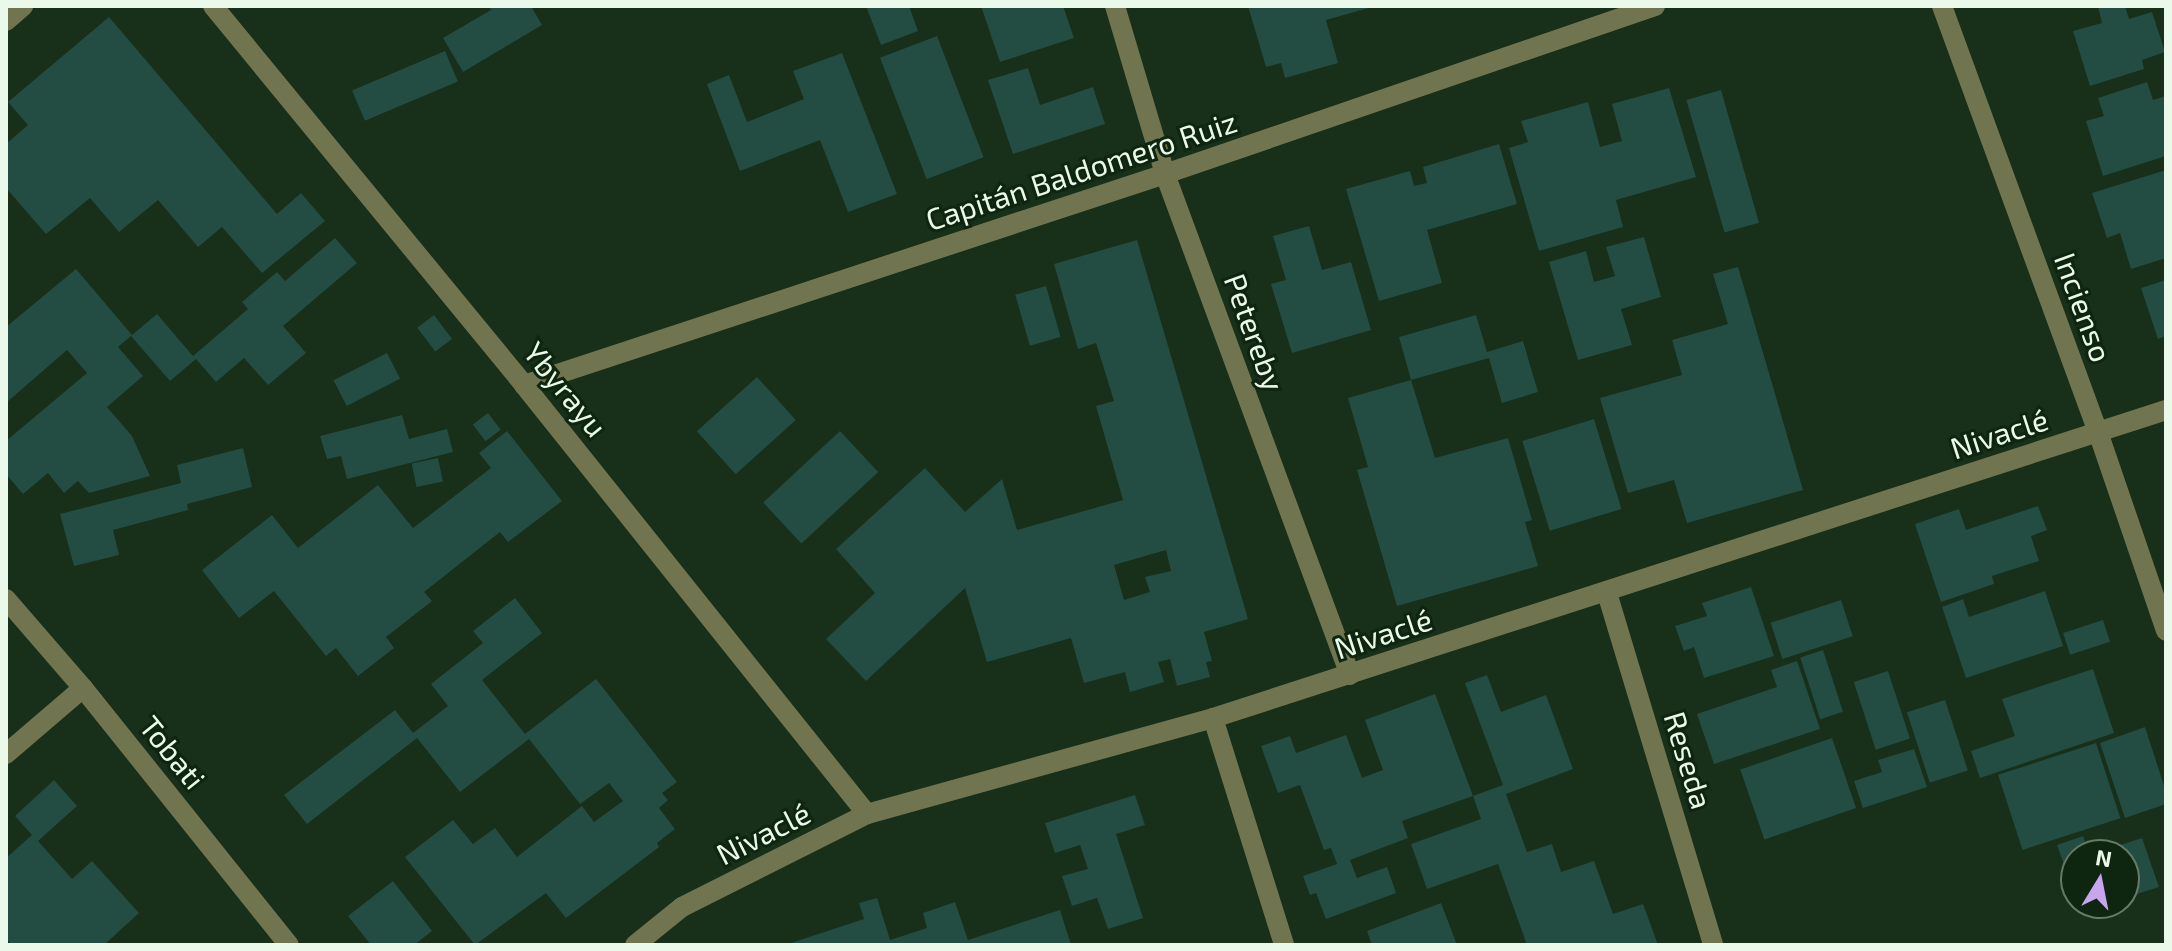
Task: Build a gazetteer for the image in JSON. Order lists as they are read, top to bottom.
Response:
{
  "streets": {
    "street": [
      "Capitán Baldomero Ruiz",
      "Incienso",
      "Petereby",
      "Ybyrayu",
      "Nivaclé",
      "Tobati",
      "Reseda"
    ]
  },
  "crossings": [
    ["Capitán Baldomero Ruiz", "Petereby"],
    ["Capitán Baldomero Ruiz", "Ybyrayu"],
    ["Incienso", "Nivaclé"],
    ["Petereby", "Nivaclé"],
    ["Ybyrayu", "Nivaclé"],
    ["Nivaclé", "Reseda"]
  ],
  "north": "top"
}
